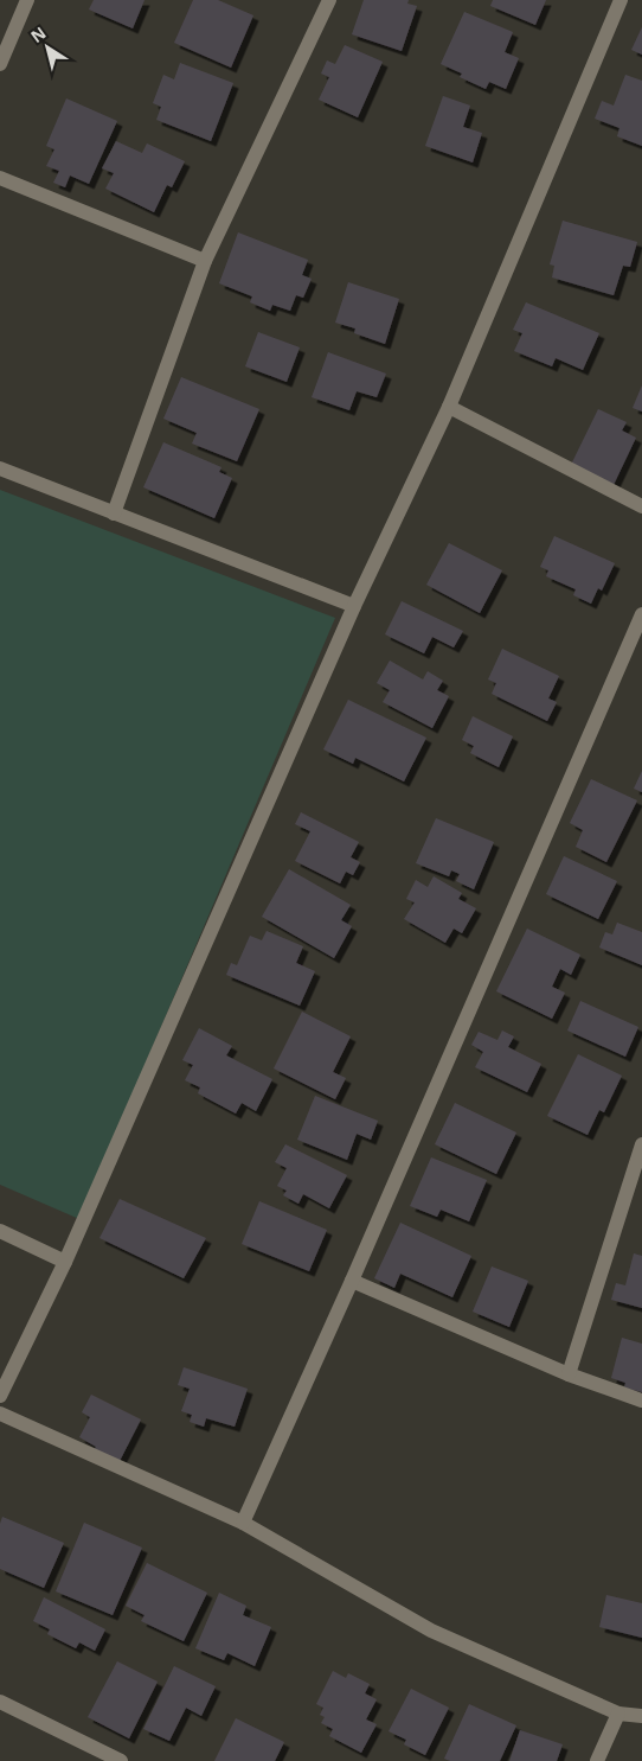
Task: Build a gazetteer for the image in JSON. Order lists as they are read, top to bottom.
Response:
{
  "north": "top left"
}
